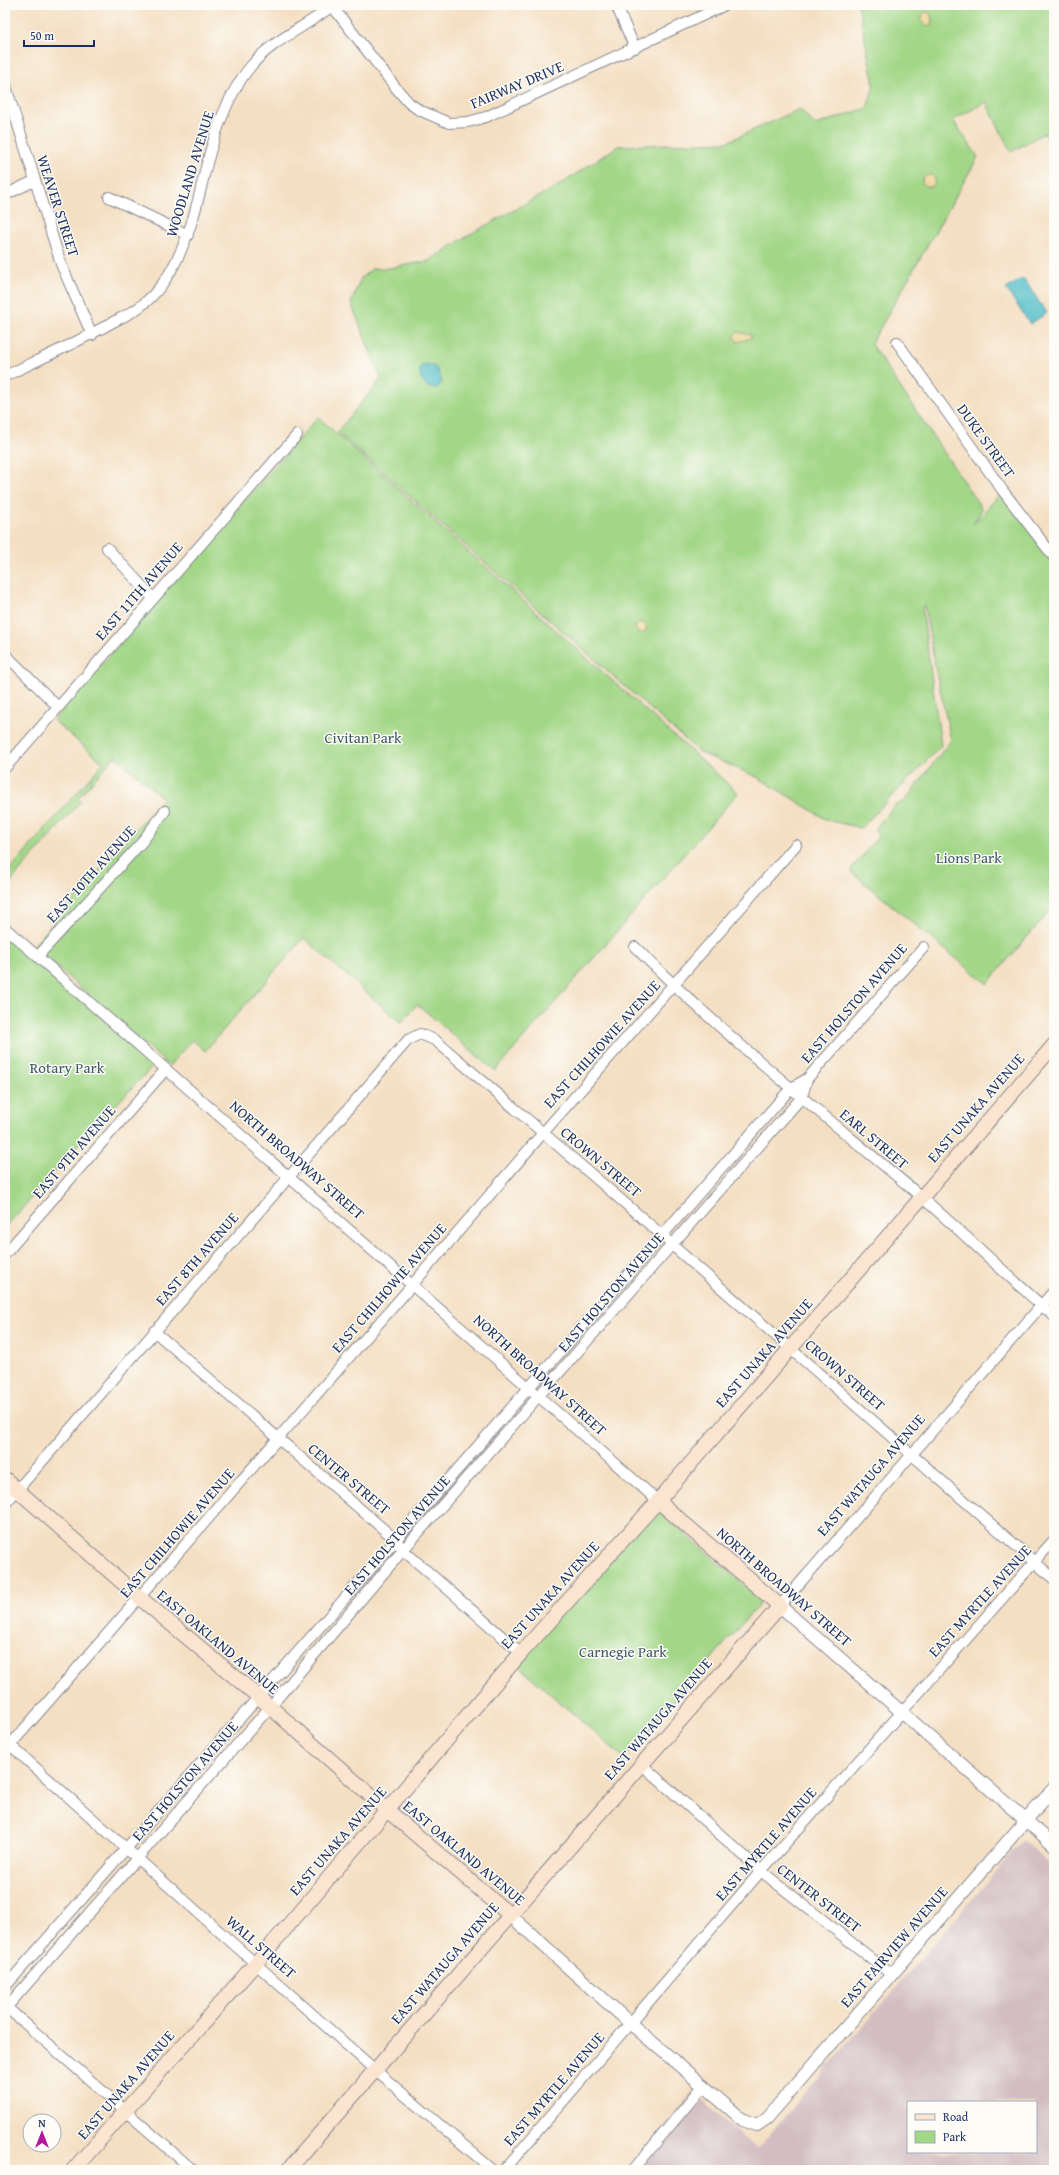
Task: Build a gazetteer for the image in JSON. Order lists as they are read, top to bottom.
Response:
{
  "streets": {
    "main road": [
      "EAST UNAKA AVENUE",
      "NORTH BROADWAY STREET",
      "EAST WATAUGA AVENUE",
      "EAST OAKLAND AVENUE"
    ],
    "street": [
      "FAIRWAY DRIVE",
      "WOODLAND AVENUE",
      "WEAVER STREET",
      "DUKE STREET",
      "EAST 11TH AVENUE",
      "EAST 10TH AVENUE",
      "EAST HOLSTON AVENUE",
      "EAST CHILHOWIE AVENUE",
      "EARL STREET",
      "EAST 9TH AVENUE",
      "CROWN STREET",
      "EAST 8TH AVENUE",
      "CENTER STREET",
      "EAST MYRTLE AVENUE",
      "WALL STREET",
      "EAST FAIRVIEW AVENUE"
    ]
  },
  "crossings": [
    ["FAIRWAY DRIVE", "WOODLAND AVENUE"],
    ["WOODLAND AVENUE", "WEAVER STREET"],
    ["EAST 10TH AVENUE", "NORTH BROADWAY STREET"],
    ["EAST HOLSTON AVENUE", "EARL STREET"],
    ["EAST HOLSTON AVENUE", "NORTH BROADWAY STREET"],
    ["EAST HOLSTON AVENUE", "CROWN STREET"],
    ["EAST HOLSTON AVENUE", "CENTER STREET"],
    ["EAST HOLSTON AVENUE", "EAST OAKLAND AVENUE"],
    ["EAST HOLSTON AVENUE", "WALL STREET"],
    ["EAST CHILHOWIE AVENUE", "EARL STREET"],
    ["EAST CHILHOWIE AVENUE", "NORTH BROADWAY STREET"],
    ["EAST CHILHOWIE AVENUE", "CROWN STREET"],
    ["EAST CHILHOWIE AVENUE", "CENTER STREET"],
    ["EAST CHILHOWIE AVENUE", "EAST OAKLAND AVENUE"],
    ["EAST CHILHOWIE AVENUE", "WALL STREET"],
    ["EAST UNAKA AVENUE", "EARL STREET"],
    ["EAST UNAKA AVENUE", "NORTH BROADWAY STREET"],
    ["EAST UNAKA AVENUE", "CROWN STREET"],
    ["EAST UNAKA AVENUE", "CENTER STREET"],
    ["EAST UNAKA AVENUE", "EAST OAKLAND AVENUE"],
    ["EAST UNAKA AVENUE", "WALL STREET"],
    ["EARL STREET", "EAST WATAUGA AVENUE"],
    ["EAST 9TH AVENUE", "NORTH BROADWAY STREET"],
    ["NORTH BROADWAY STREET", "EAST 8TH AVENUE"],
    ["NORTH BROADWAY STREET", "EAST WATAUGA AVENUE"],
    ["NORTH BROADWAY STREET", "EAST MYRTLE AVENUE"],
    ["NORTH BROADWAY STREET", "EAST FAIRVIEW AVENUE"],
    ["CROWN STREET", "EAST 8TH AVENUE"],
    ["CROWN STREET", "EAST WATAUGA AVENUE"],
    ["CROWN STREET", "EAST MYRTLE AVENUE"],
    ["EAST 8TH AVENUE", "CENTER STREET"],
    ["EAST 8TH AVENUE", "EAST OAKLAND AVENUE"],
    ["EAST WATAUGA AVENUE", "CENTER STREET"],
    ["EAST WATAUGA AVENUE", "EAST OAKLAND AVENUE"],
    ["EAST WATAUGA AVENUE", "WALL STREET"],
    ["CENTER STREET", "EAST MYRTLE AVENUE"],
    ["CENTER STREET", "EAST FAIRVIEW AVENUE"],
    ["EAST MYRTLE AVENUE", "EAST OAKLAND AVENUE"],
    ["EAST OAKLAND AVENUE", "EAST FAIRVIEW AVENUE"]
  ],
  "parks": [
    "Civitan Park",
    "Lions Park",
    "Rotary Park",
    "Carnegie Park"
  ],
  "legend": ["Road", "Park"],
  "scale_bar": "50 m",
  "north": "top"
}
